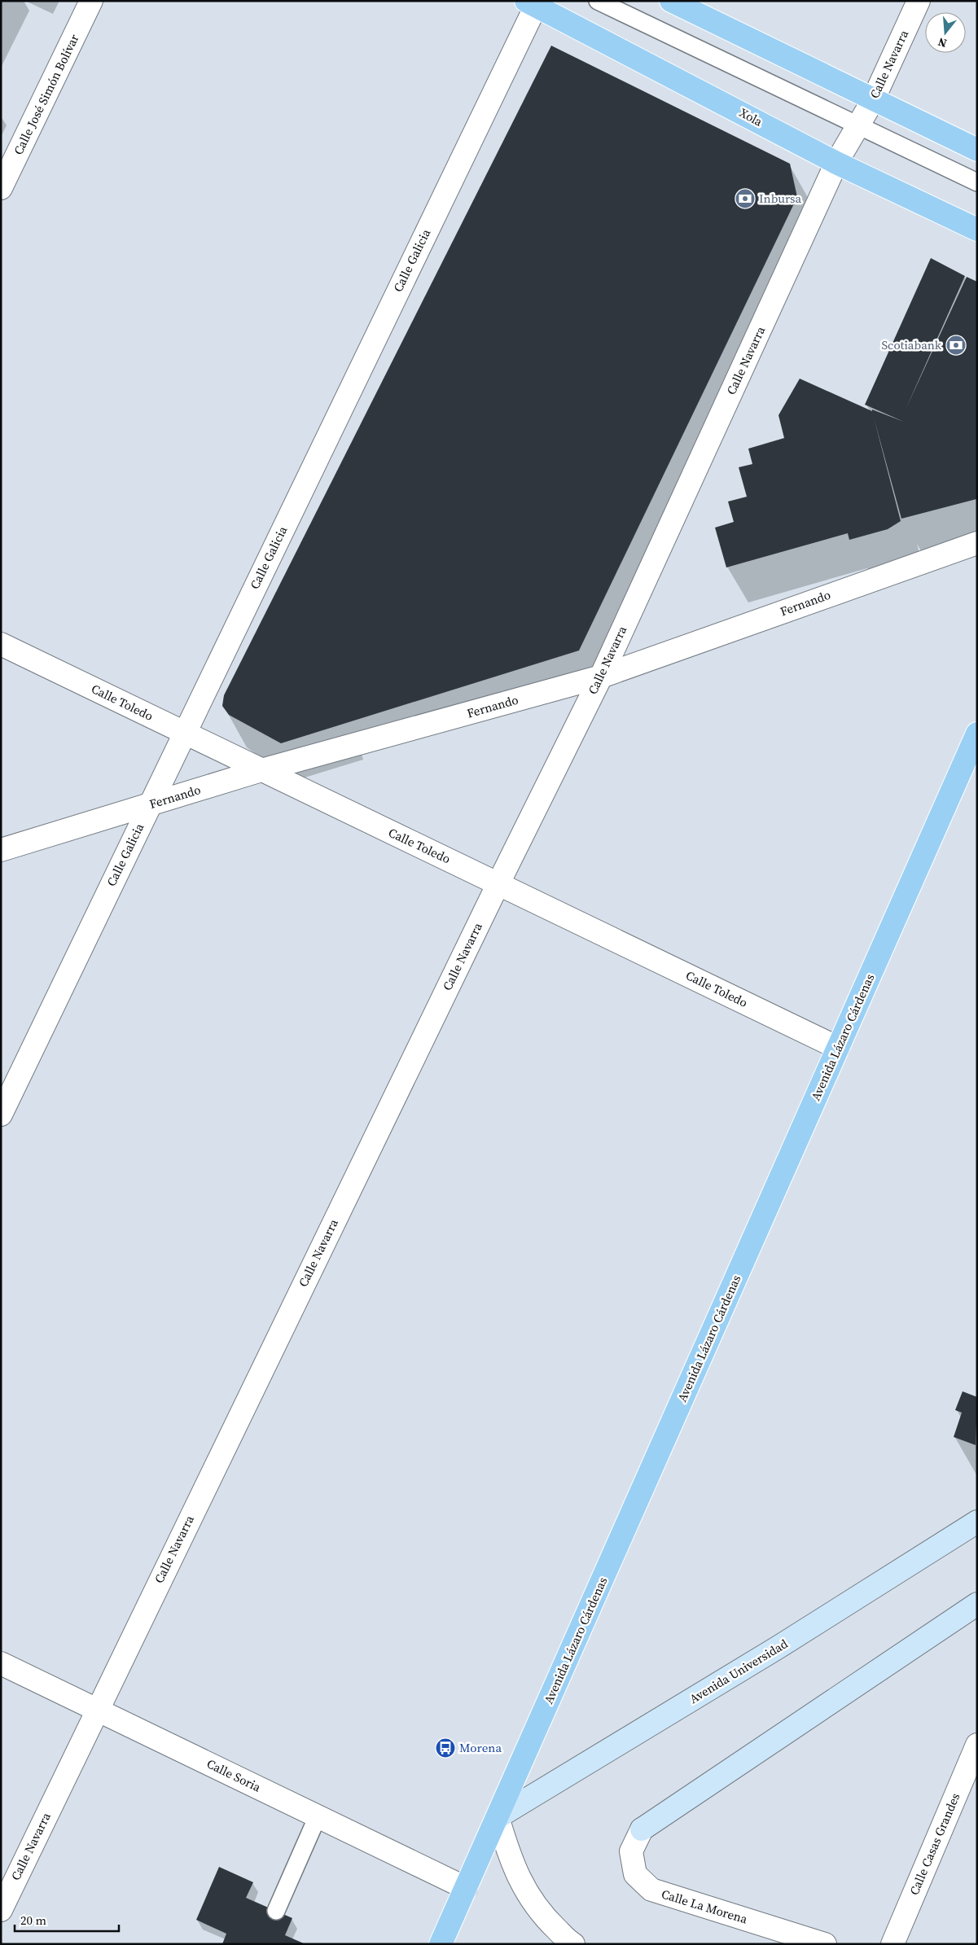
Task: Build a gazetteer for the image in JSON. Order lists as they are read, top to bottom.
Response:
{
  "streets": {
    "main road": ["Xola", "Avenida Lázaro Cárdenas", "Avenida Universidad"],
    "street": [
      "Calle Navarra",
      "Calle José Simón Bolívar",
      "Calle Galicia",
      "Fernando",
      "Calle Toledo",
      "Calle Soria",
      "Calle Casas Grandes",
      "Calle La Morena"
    ]
  },
  "crossings": [
    ["Calle Navarra", "Xola"],
    ["Calle Navarra", "Fernando"],
    ["Calle Navarra", "Calle Toledo"],
    ["Calle Navarra", "Calle Soria"],
    ["Xola", "Calle Galicia"],
    ["Calle Galicia", "Fernando"],
    ["Calle Galicia", "Calle Toledo"],
    ["Fernando", "Calle Toledo"],
    ["Calle Toledo", "Avenida Lázaro Cárdenas"],
    ["Avenida Lázaro Cárdenas", "Avenida Universidad"],
    ["Avenida Lázaro Cárdenas", "Calle Soria"]
  ],
  "places": {
    "bank": ["Inbursa", "Scotiabank"],
    "bus stop": ["Morena"]
  },
  "scale_bar": "20 m",
  "north": "bottom"
}
